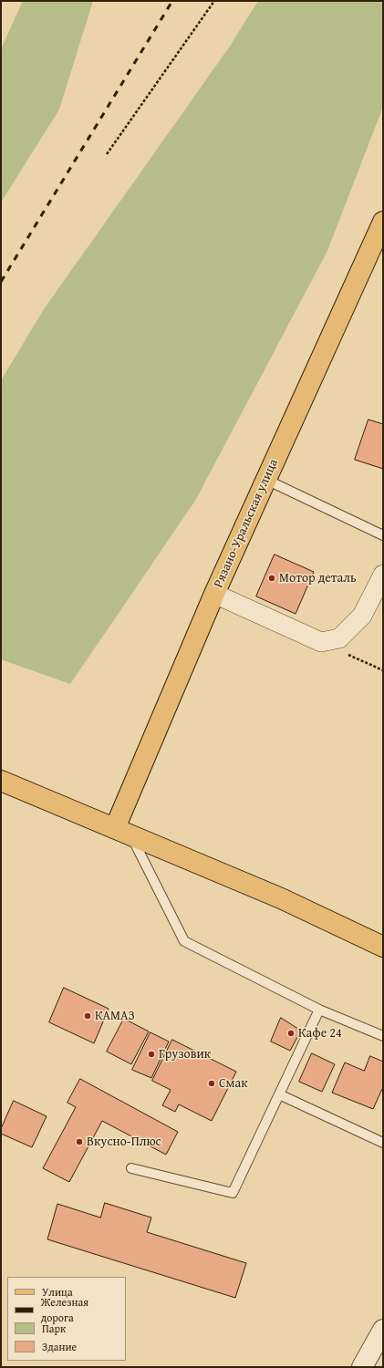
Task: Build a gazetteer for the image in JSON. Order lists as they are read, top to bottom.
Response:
{
  "streets": {
    "main road": ["Рязано-Уральская улица"]
  },
  "places": [
    "Мотор деталь",
    "КАМАЗ",
    "Кафе 24",
    "Грузовик",
    "Смак",
    "Вкусно-Плюс"
  ],
  "legend": [
    "Улица",
    "Железная дорога",
    "Парк",
    "Здание"
  ]
}
